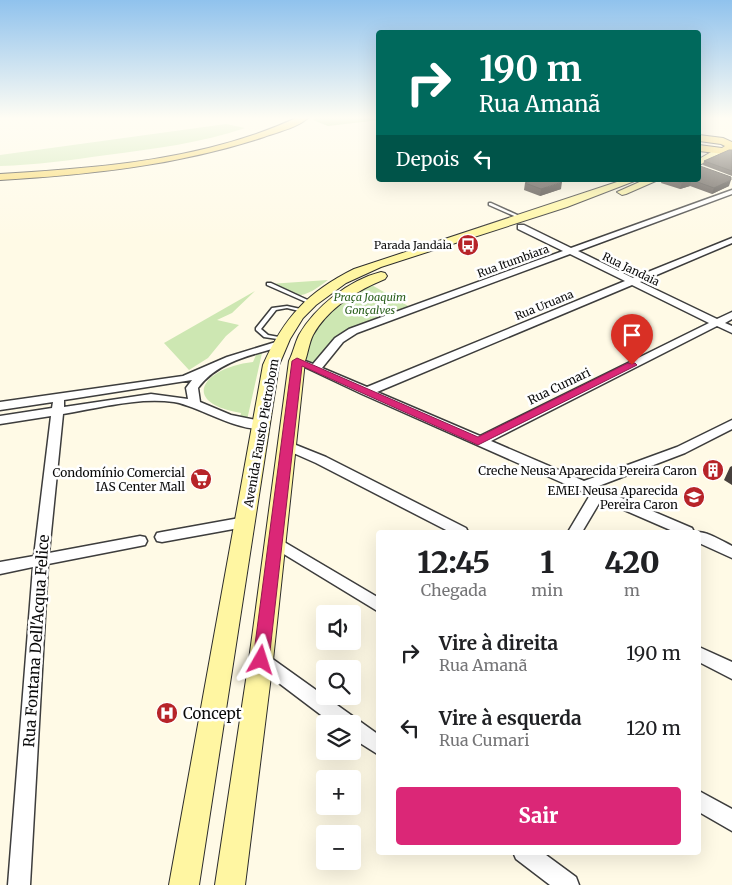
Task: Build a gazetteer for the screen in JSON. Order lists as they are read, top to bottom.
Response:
{
  "streets": {
    "main road": ["Avenida Fausto Pietrobom"],
    "street": [
      "Rua Itumbiara",
      "Rua Jandaia",
      "Rua Uruana",
      "Rua Cumari",
      "Rua Fontana Dell'Acqua Felice"
    ]
  },
  "crossings": [
    ["Rua Itumbiara", "Rua Jandaia"],
    ["Rua Jandaia", "Rua Uruana"],
    ["Rua Jandaia", "Rua Cumari"],
    ["Rua Jandaia", "Avenida Fausto Pietrobom"]
  ],
  "parks": ["Praça Joaquim Gonçalves"],
  "places": {
    "bus stop": ["Parada Jandaia"],
    "building": ["Creche Neusa Aparecida Pereira Caron"],
    "supermarket": ["Condomínio Comercial IAS Center Mall"],
    "school or university": ["EMEI Neusa Aparecida Pereira Caron"],
    "hospital": ["Concept"]
  },
  "page": {
    "turn": ["190 m", "Rua Amanã"],
    "then": "Depois",
    "eta": [
      "12:45",
      "Chegada",
      "1",
      "min",
      "420",
      "m"
    ],
    "map_buttons": ["+", "−"],
    "list": [
      {
        "name": "Vire à direita",
        "note": "Rua Amanã",
        "value": "190 m"
      },
      {
        "name": "Vire à esquerda",
        "note": "Rua Cumari",
        "value": "120 m"
      }
    ],
    "buttons": "Sair"
  }
}
